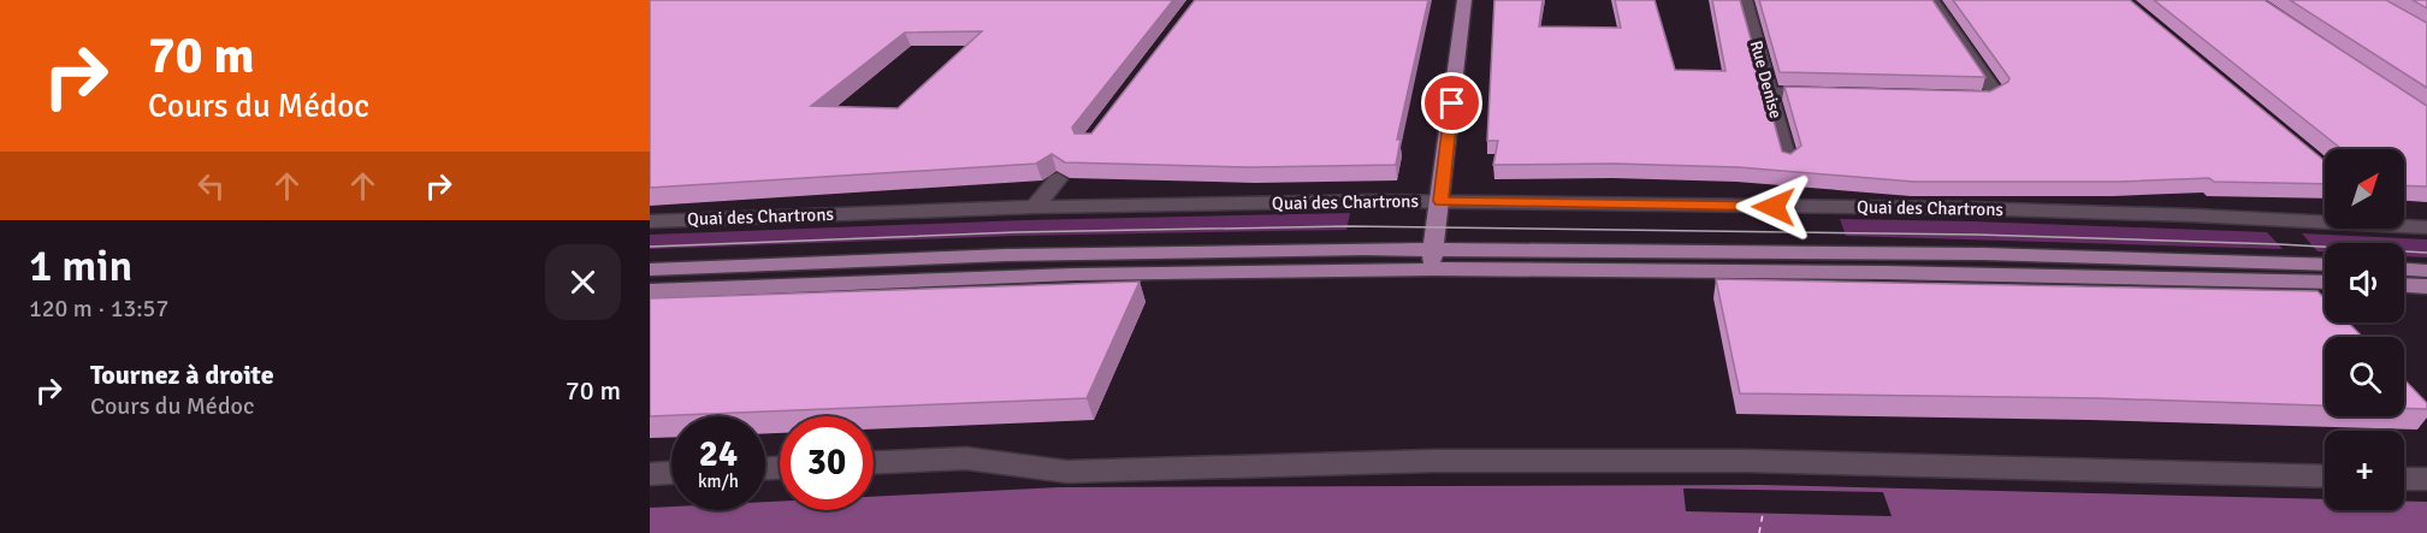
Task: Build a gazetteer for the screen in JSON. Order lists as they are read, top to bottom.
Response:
{
  "streets": {
    "street": ["Rue Denise", "Quai des Chartrons"]
  },
  "north": "top right",
  "page": {
    "turn": ["70 m", "Cours du Médoc"],
    "map_buttons": "+",
    "heading": ["1 min", "120 m · 13:57"],
    "list": [
      {
        "name": "Tournez à droite",
        "note": "Cours du Médoc",
        "value": "70 m"
      }
    ],
    "speed": "24 km/h",
    "limit": "30"
  }
}
